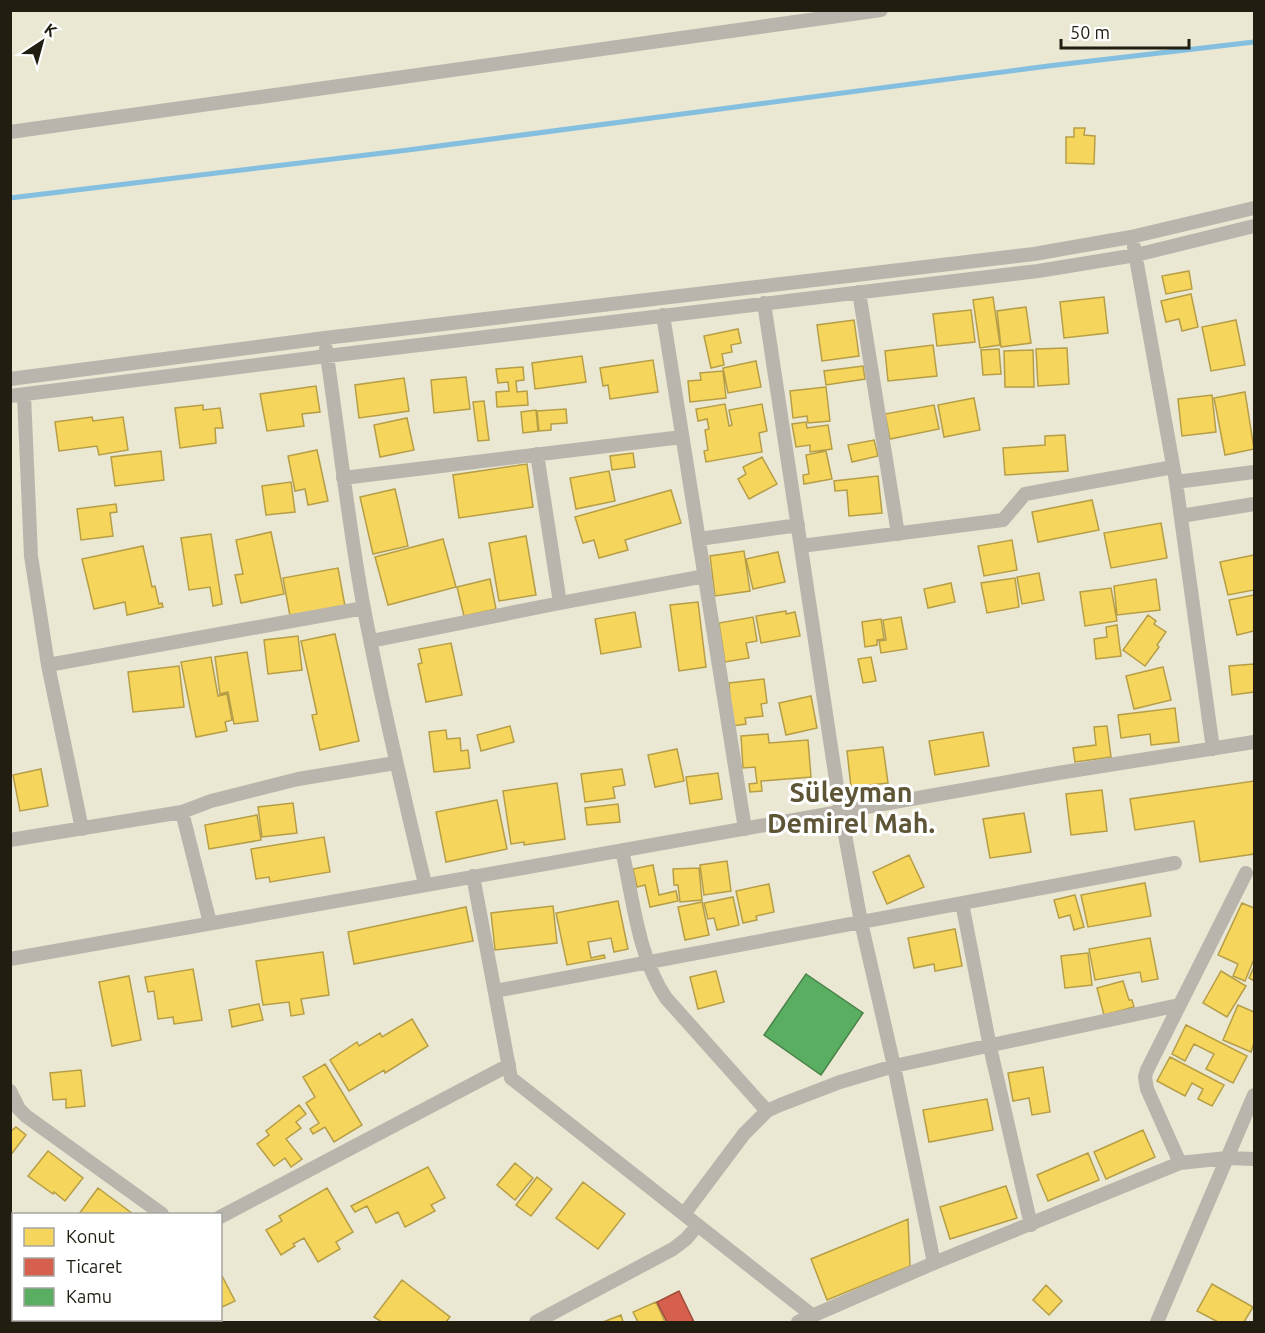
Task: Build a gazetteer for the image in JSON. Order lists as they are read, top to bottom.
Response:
{
  "districts": ["Süleyman Demirel Mah."],
  "legend": ["Konut", "Ticaret", "Kamu"],
  "scale_bar": "50 m",
  "north": "top right"
}
